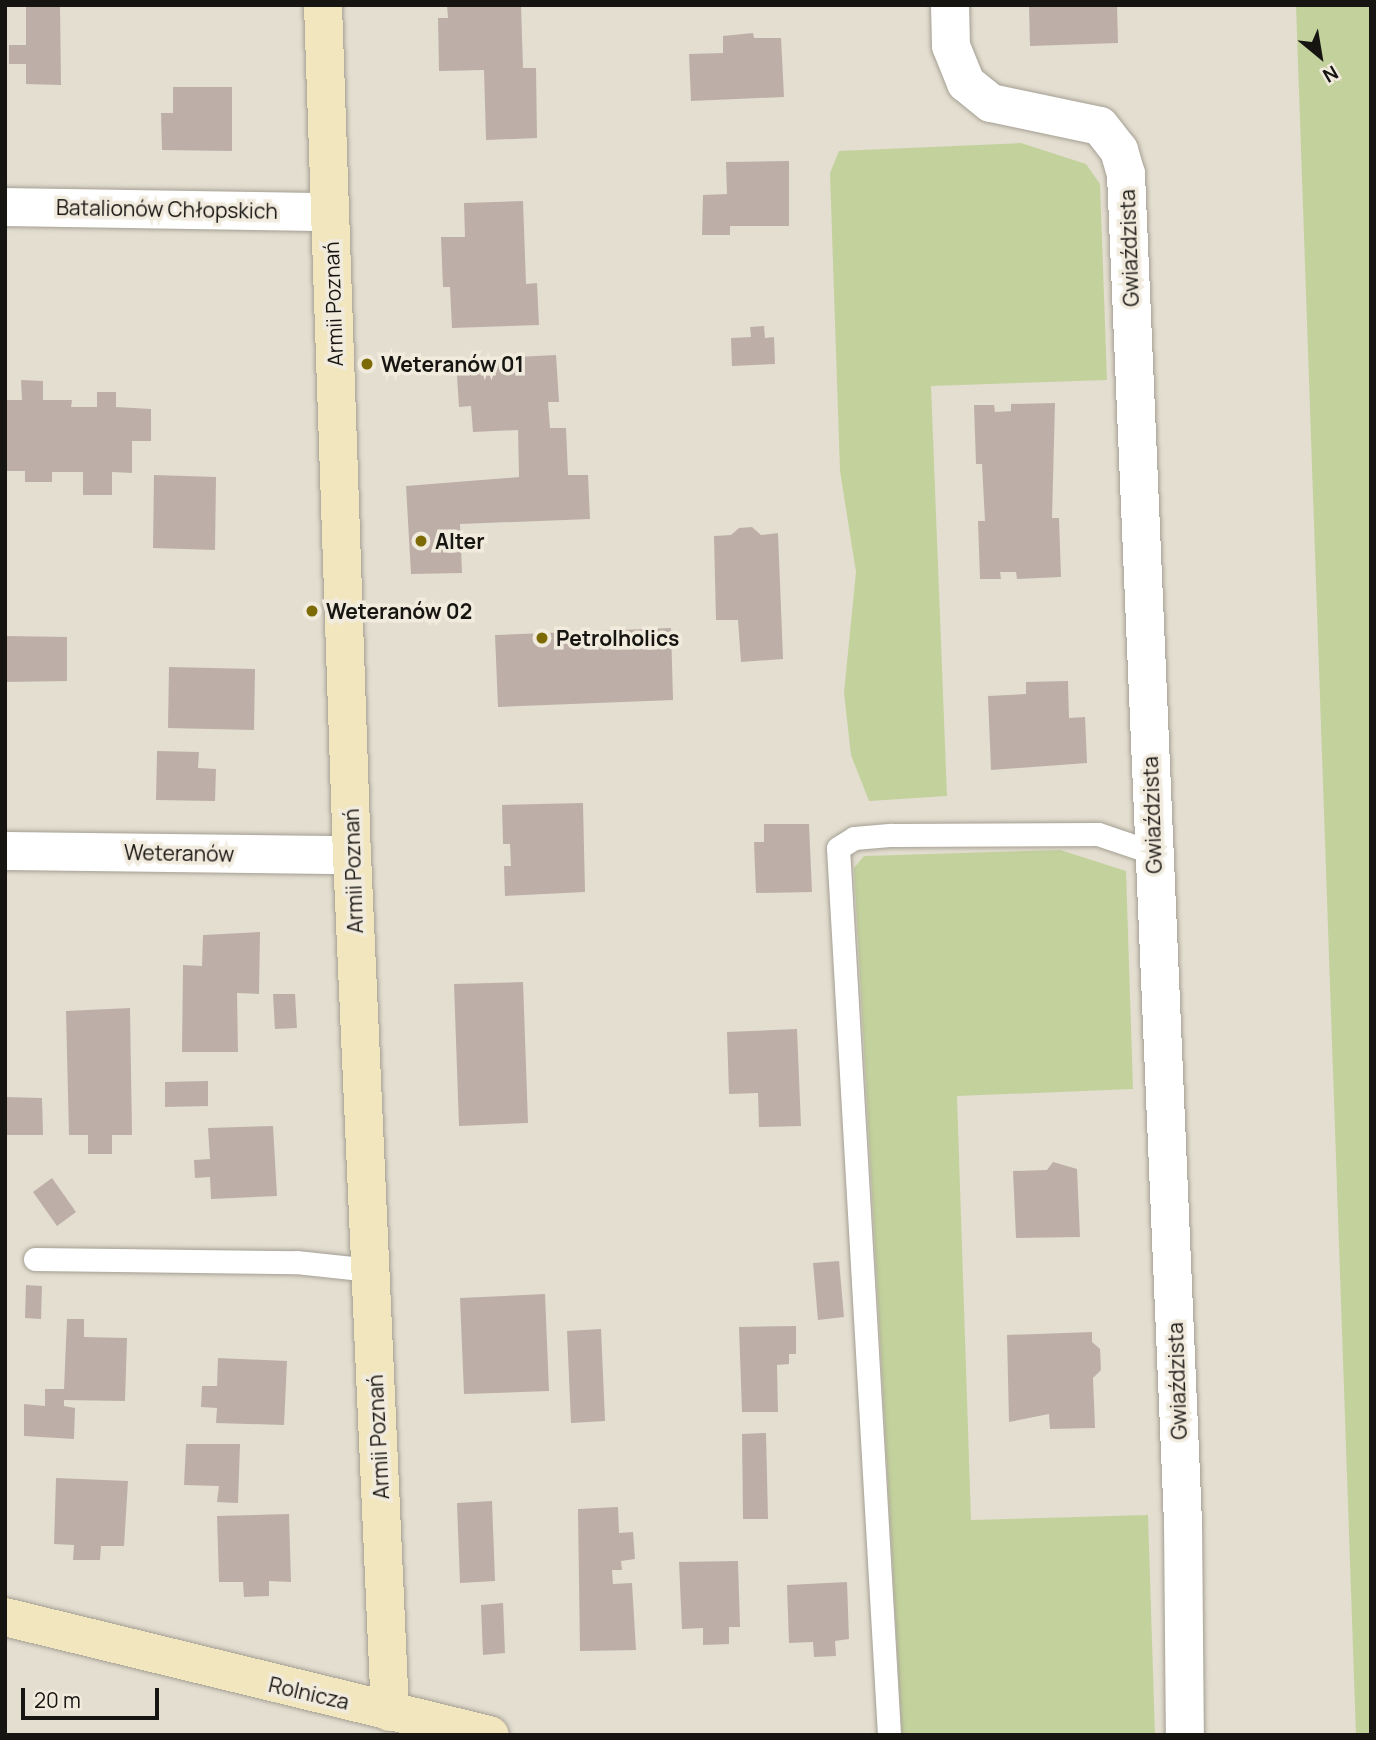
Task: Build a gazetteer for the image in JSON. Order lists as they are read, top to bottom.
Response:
{
  "streets": {
    "street": [
      "Batalionów Chłopskich",
      "Gwiaździsta",
      "Armii Poznań",
      "Weteranów",
      "Rolnicza"
    ]
  },
  "crossings": [
    ["Batalionów Chłopskich", "Armii Poznań"],
    ["Armii Poznań", "Weteranów"],
    ["Armii Poznań", "Rolnicza"]
  ],
  "places": [
    "Weteranów 01",
    "Alter",
    "Weteranów 02",
    "Petrolholics"
  ],
  "scale_bar": "20 m",
  "north": "bottom right"
}
